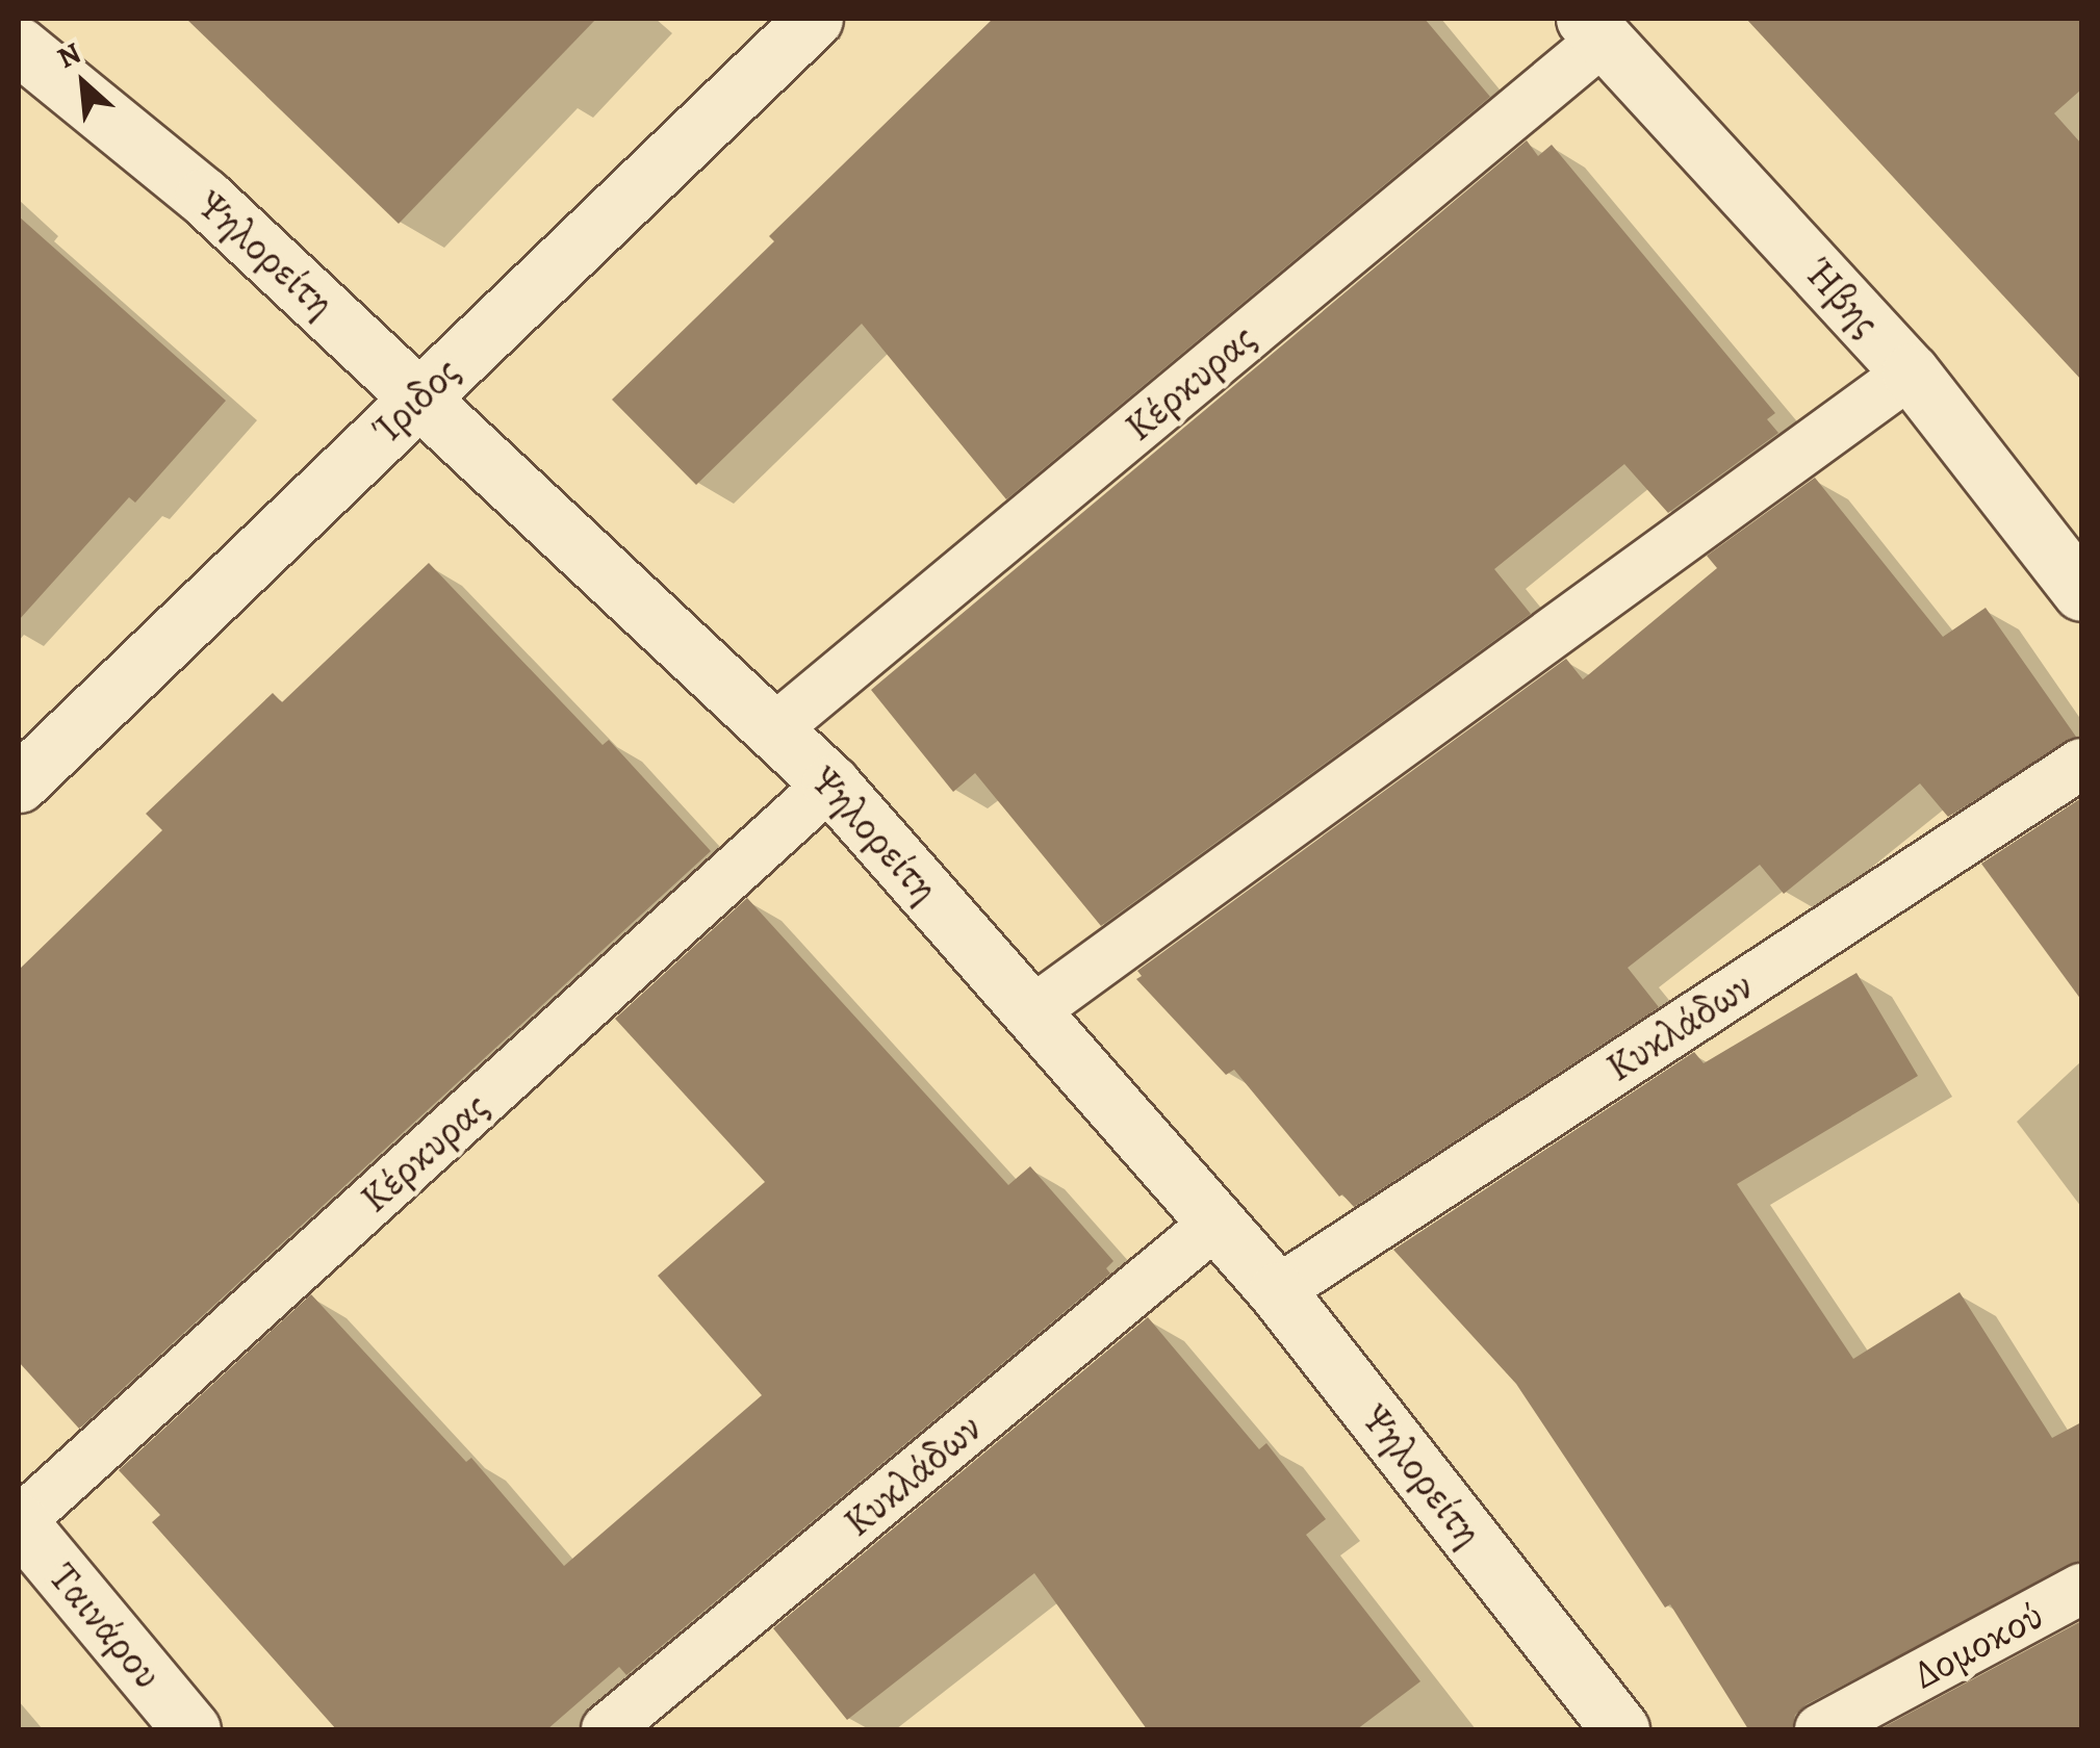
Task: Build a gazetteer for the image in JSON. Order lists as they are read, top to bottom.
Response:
{
  "streets": {
    "street": [
      "Ψηλορείτη",
      "Ήβης",
      "Ίριδος",
      "Ταινάρου"
    ],
    "lane": ["Κέρκυρας", "Κυκλάδων", "Δομοκού"]
  },
  "crossings": [
    ["Ψηλορείτη", "Κέρκυρας"],
    ["Ψηλορείτη", "Ίριδος"],
    ["Ψηλορείτη", "Κυκλάδων"],
    ["Ήβης", "Κέρκυρας"],
    ["Κέρκυρας", "Ταινάρου"]
  ],
  "north": "top left"
}
